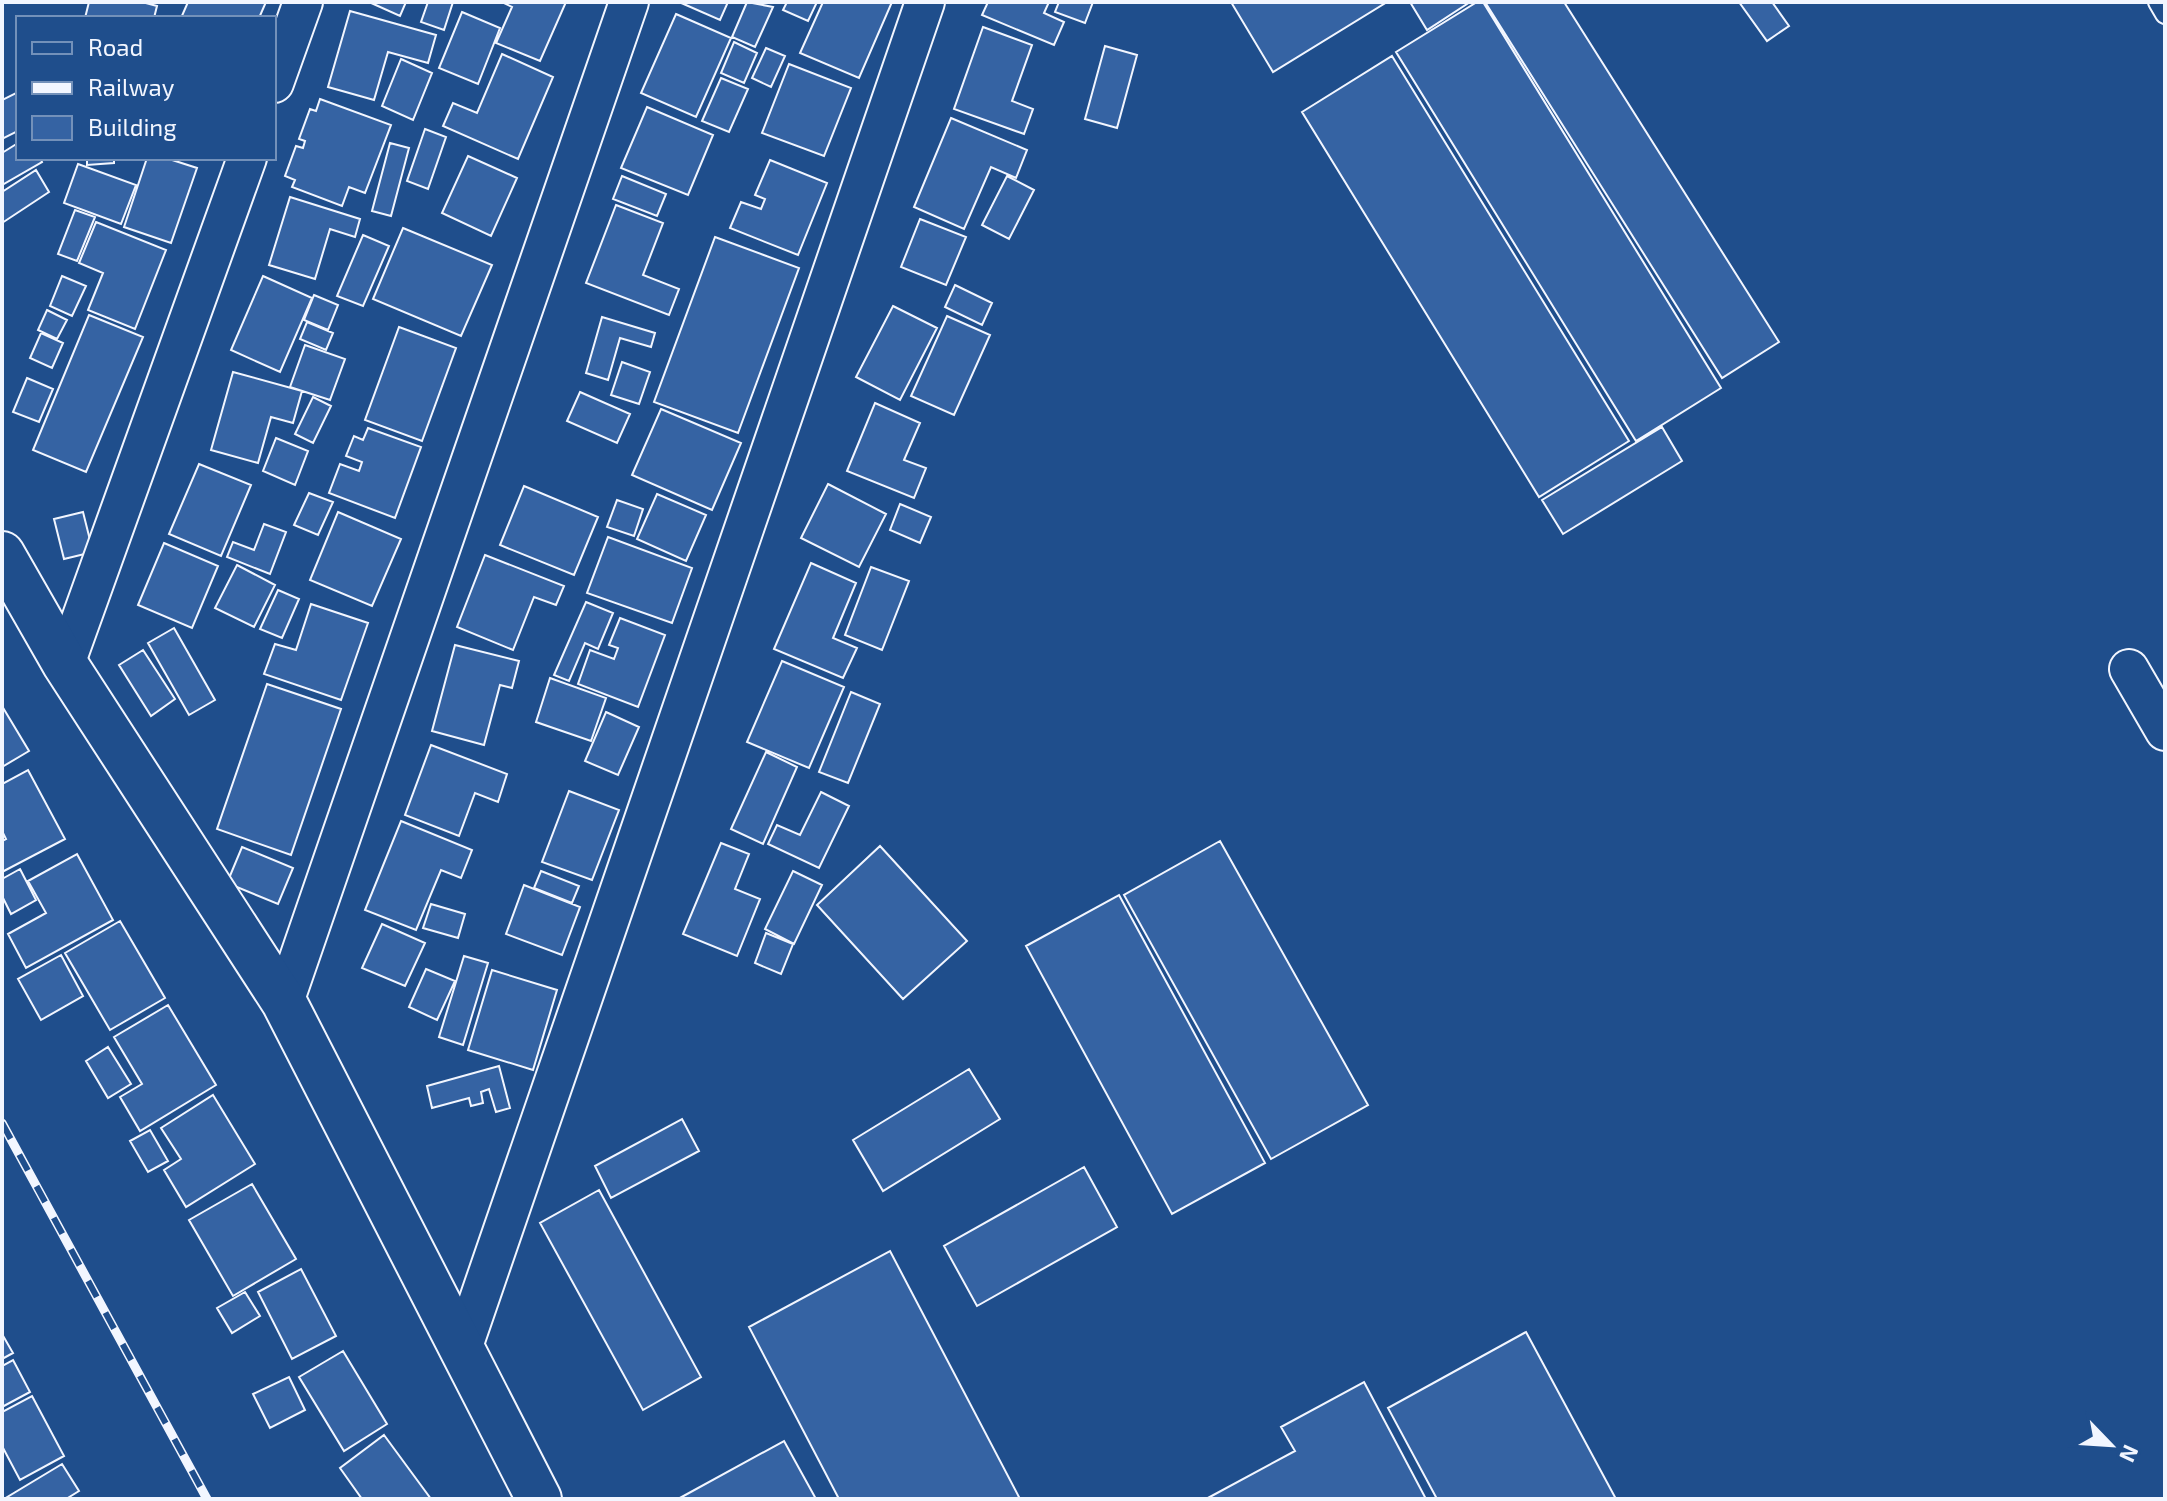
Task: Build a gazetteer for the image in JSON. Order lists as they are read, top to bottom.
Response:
{
  "legend": ["Road", "Railway", "Building"],
  "north": "bottom right"
}
